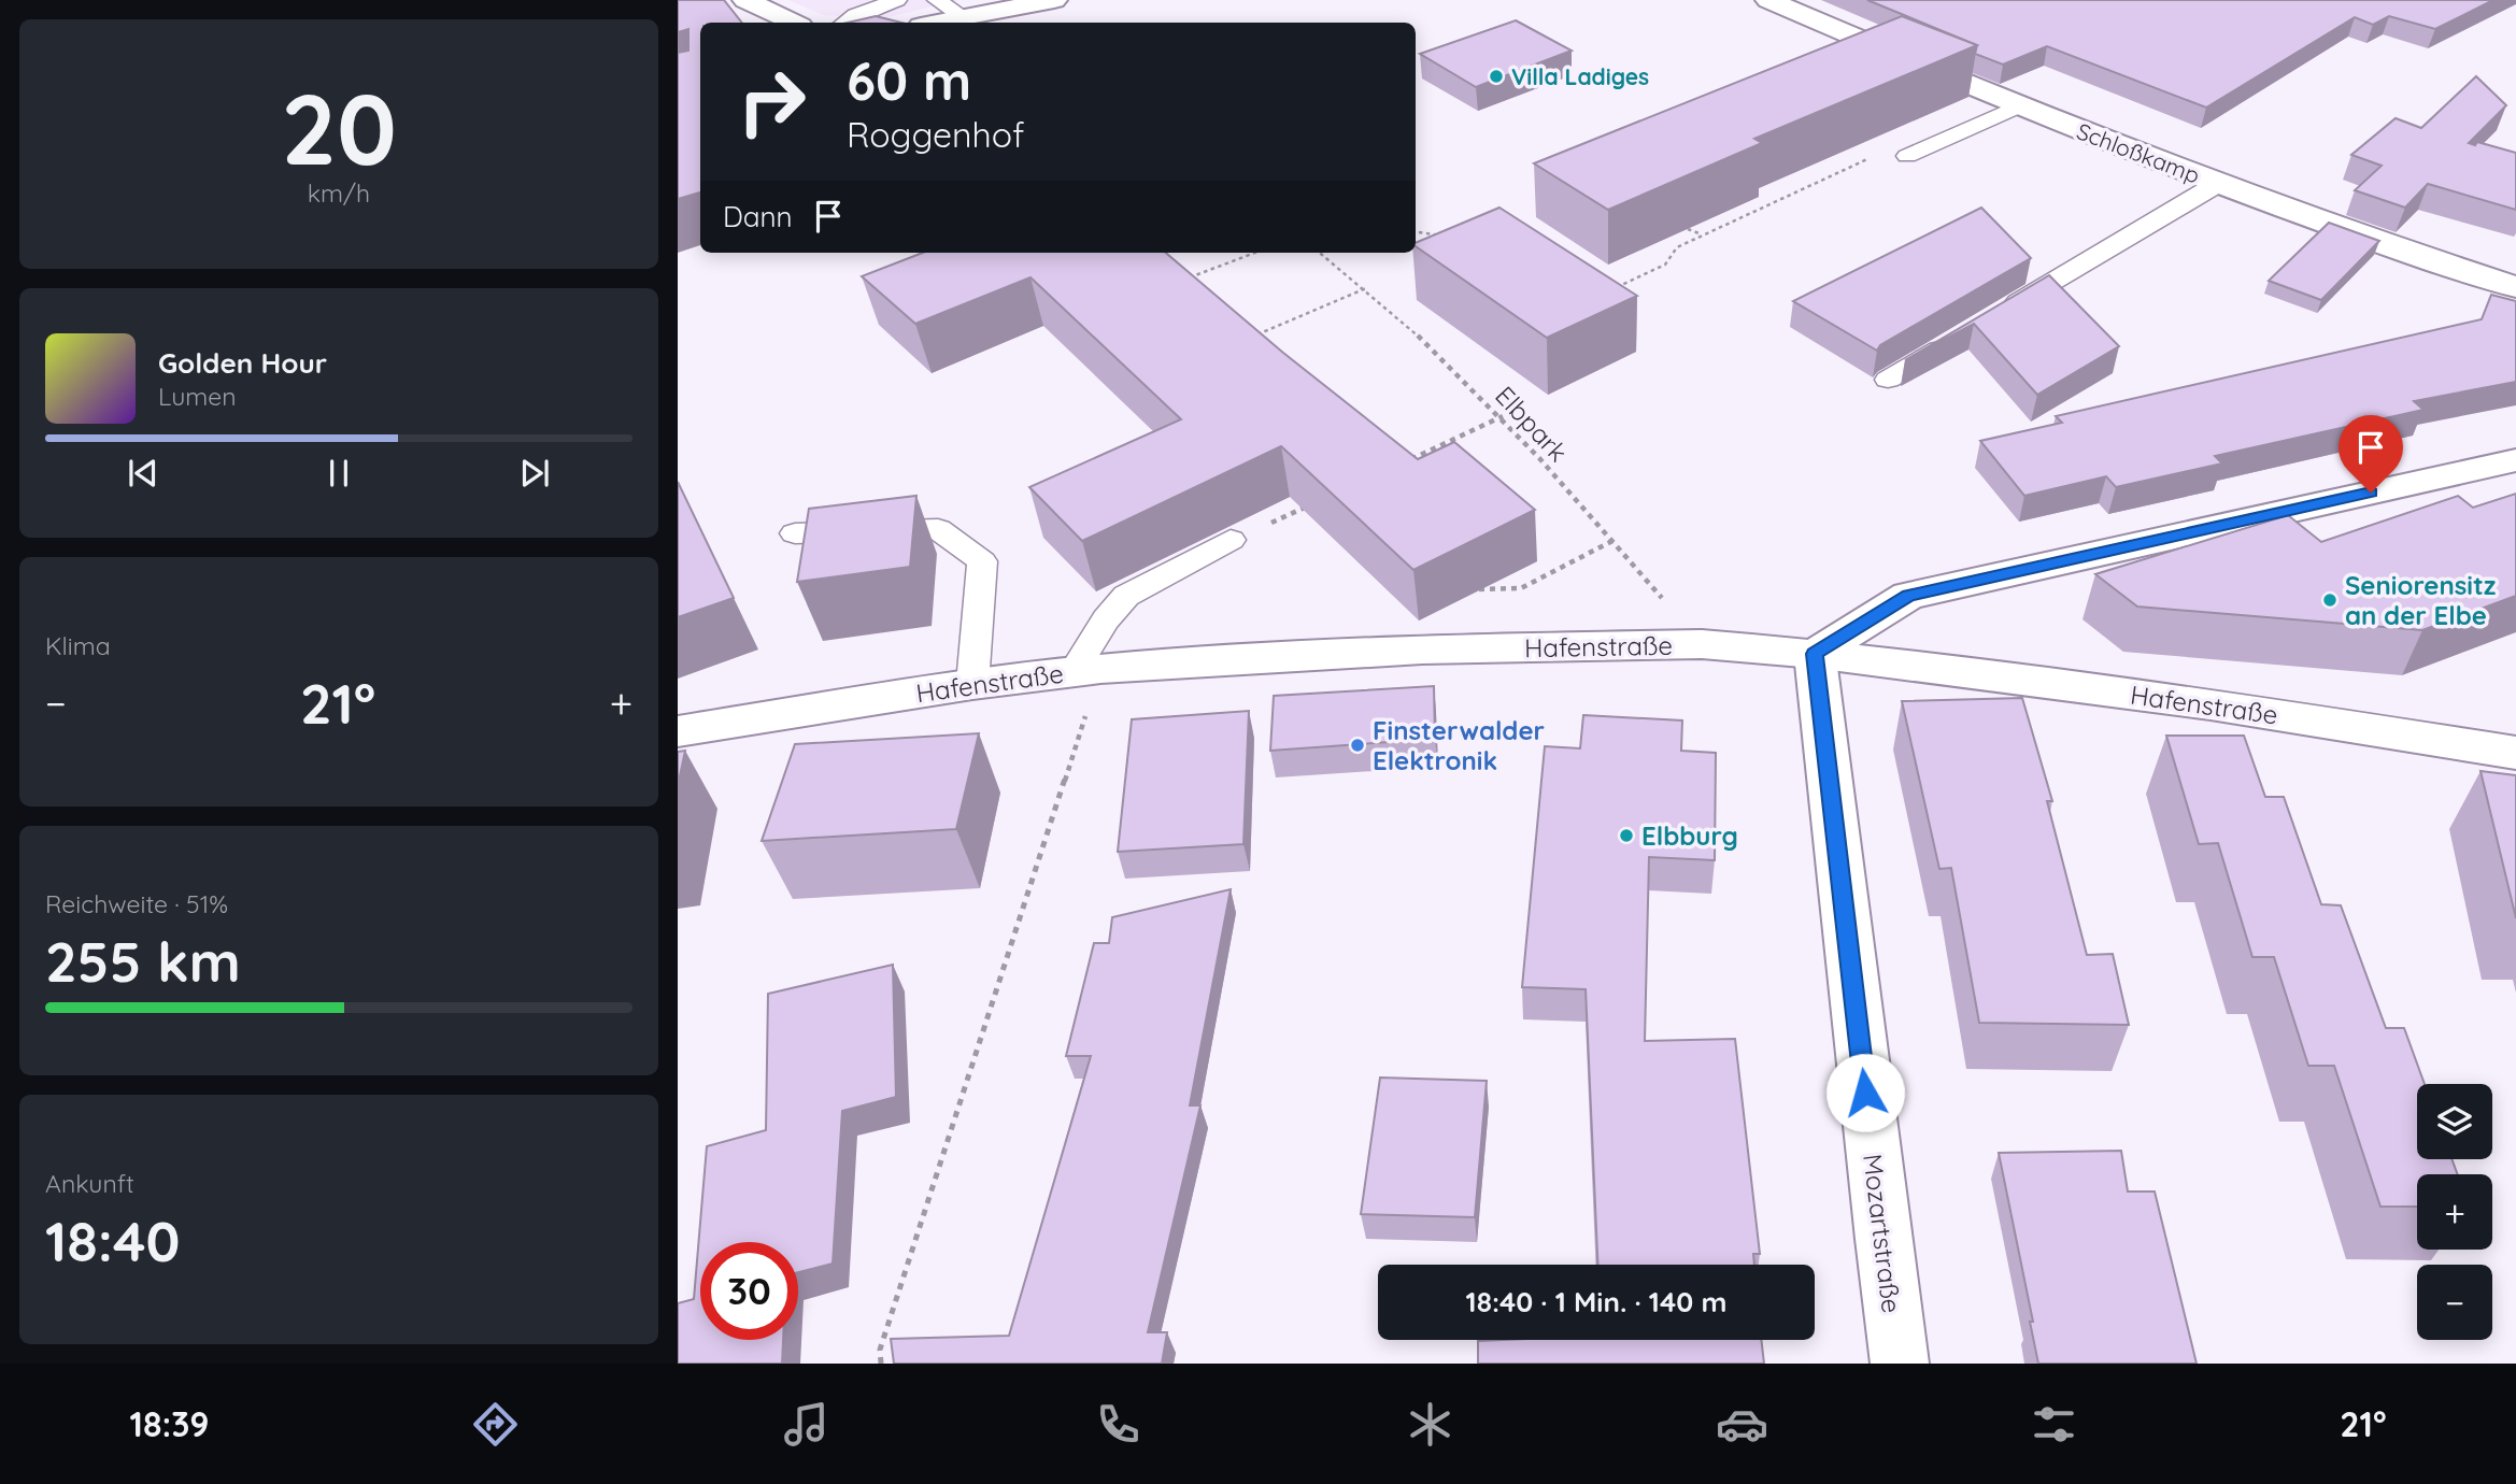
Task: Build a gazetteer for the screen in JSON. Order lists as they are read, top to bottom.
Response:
{
  "streets": {
    "street": ["Schloßkamp", "Hafenstraße", "Mozartstraße"],
    "path": ["Elbpark"]
  },
  "crossings": [
    ["Elbpark", "Hafenstraße"],
    ["Hafenstraße", "Mozartstraße"]
  ],
  "places": [
    "Villa Ladiges",
    "Seniorensitz an der Elbe",
    "Finsterwalder Elektronik",
    "Elbburg"
  ],
  "page": {
    "tile": [
      ["20", "km/h"],
      "Klima",
      ["Reichweite · 51%", "255 km"],
      ["Ankunft", "18:40"]
    ],
    "turn": ["60 m", "Roggenhof"],
    "then": "Dann",
    "song": ["Golden Hour", "Lumen"],
    "heat": ["−", "21°", "+"],
    "map_buttons": ["+", "−"],
    "limit": "30",
    "trip": "18:40 · 1 Min. · 140 m",
    "tabs": ["18:39", "21°"]
  }
}
